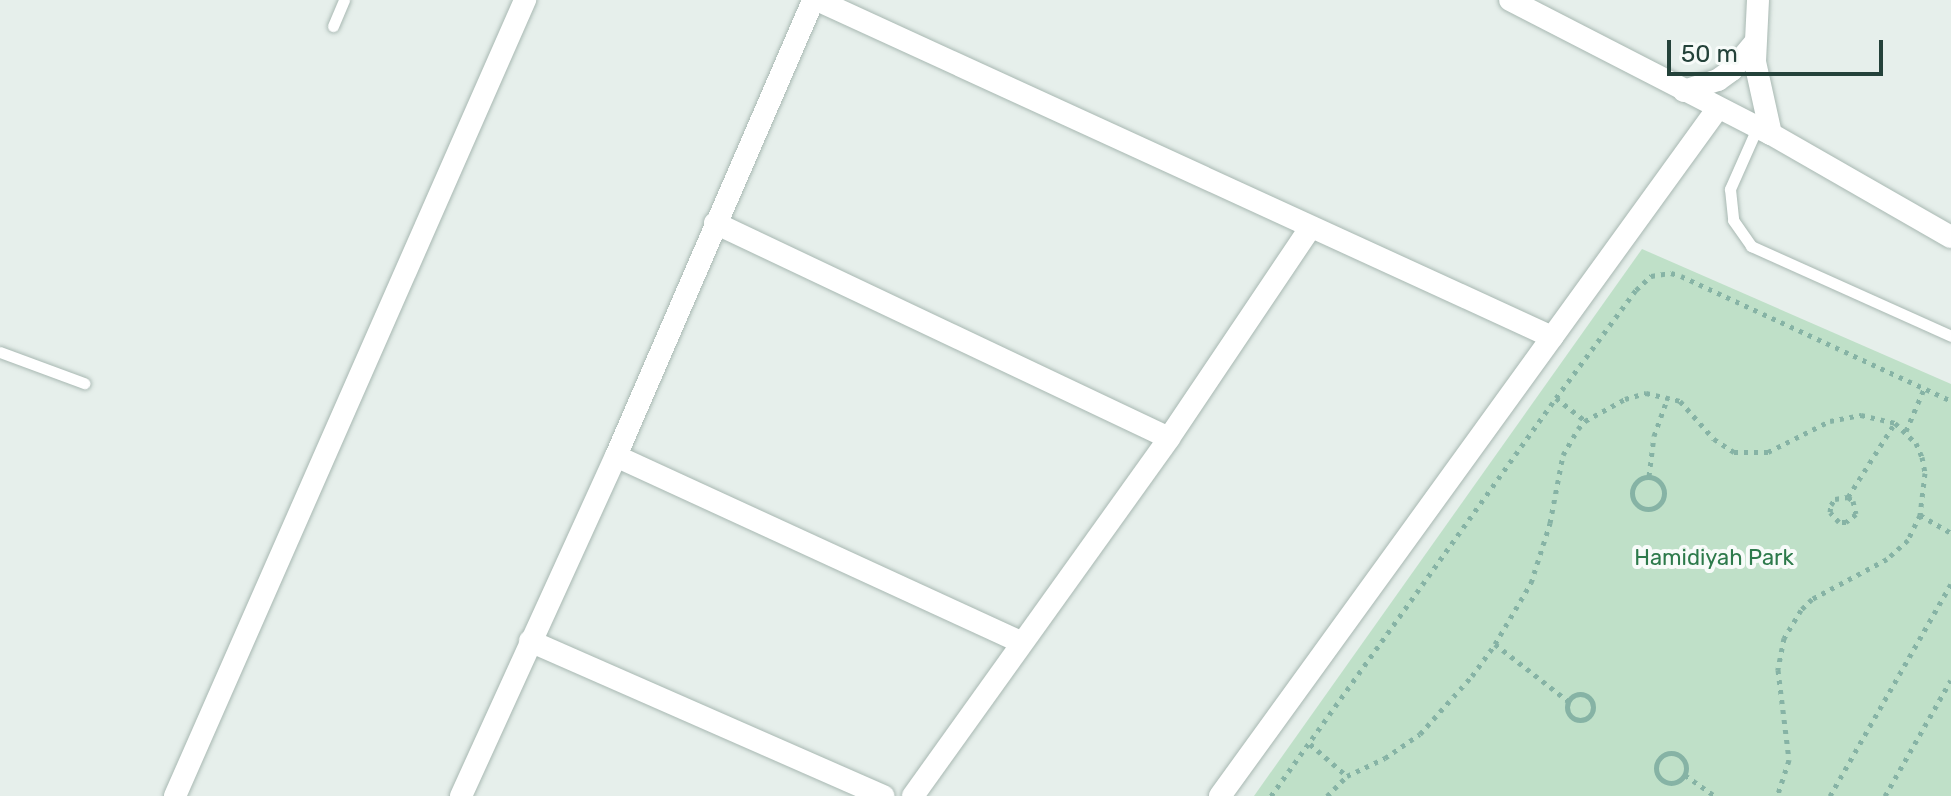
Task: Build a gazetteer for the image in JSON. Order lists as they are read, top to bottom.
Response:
{
  "parks": ["Hamidiyah Park"],
  "scale_bar": "50 m"
}
